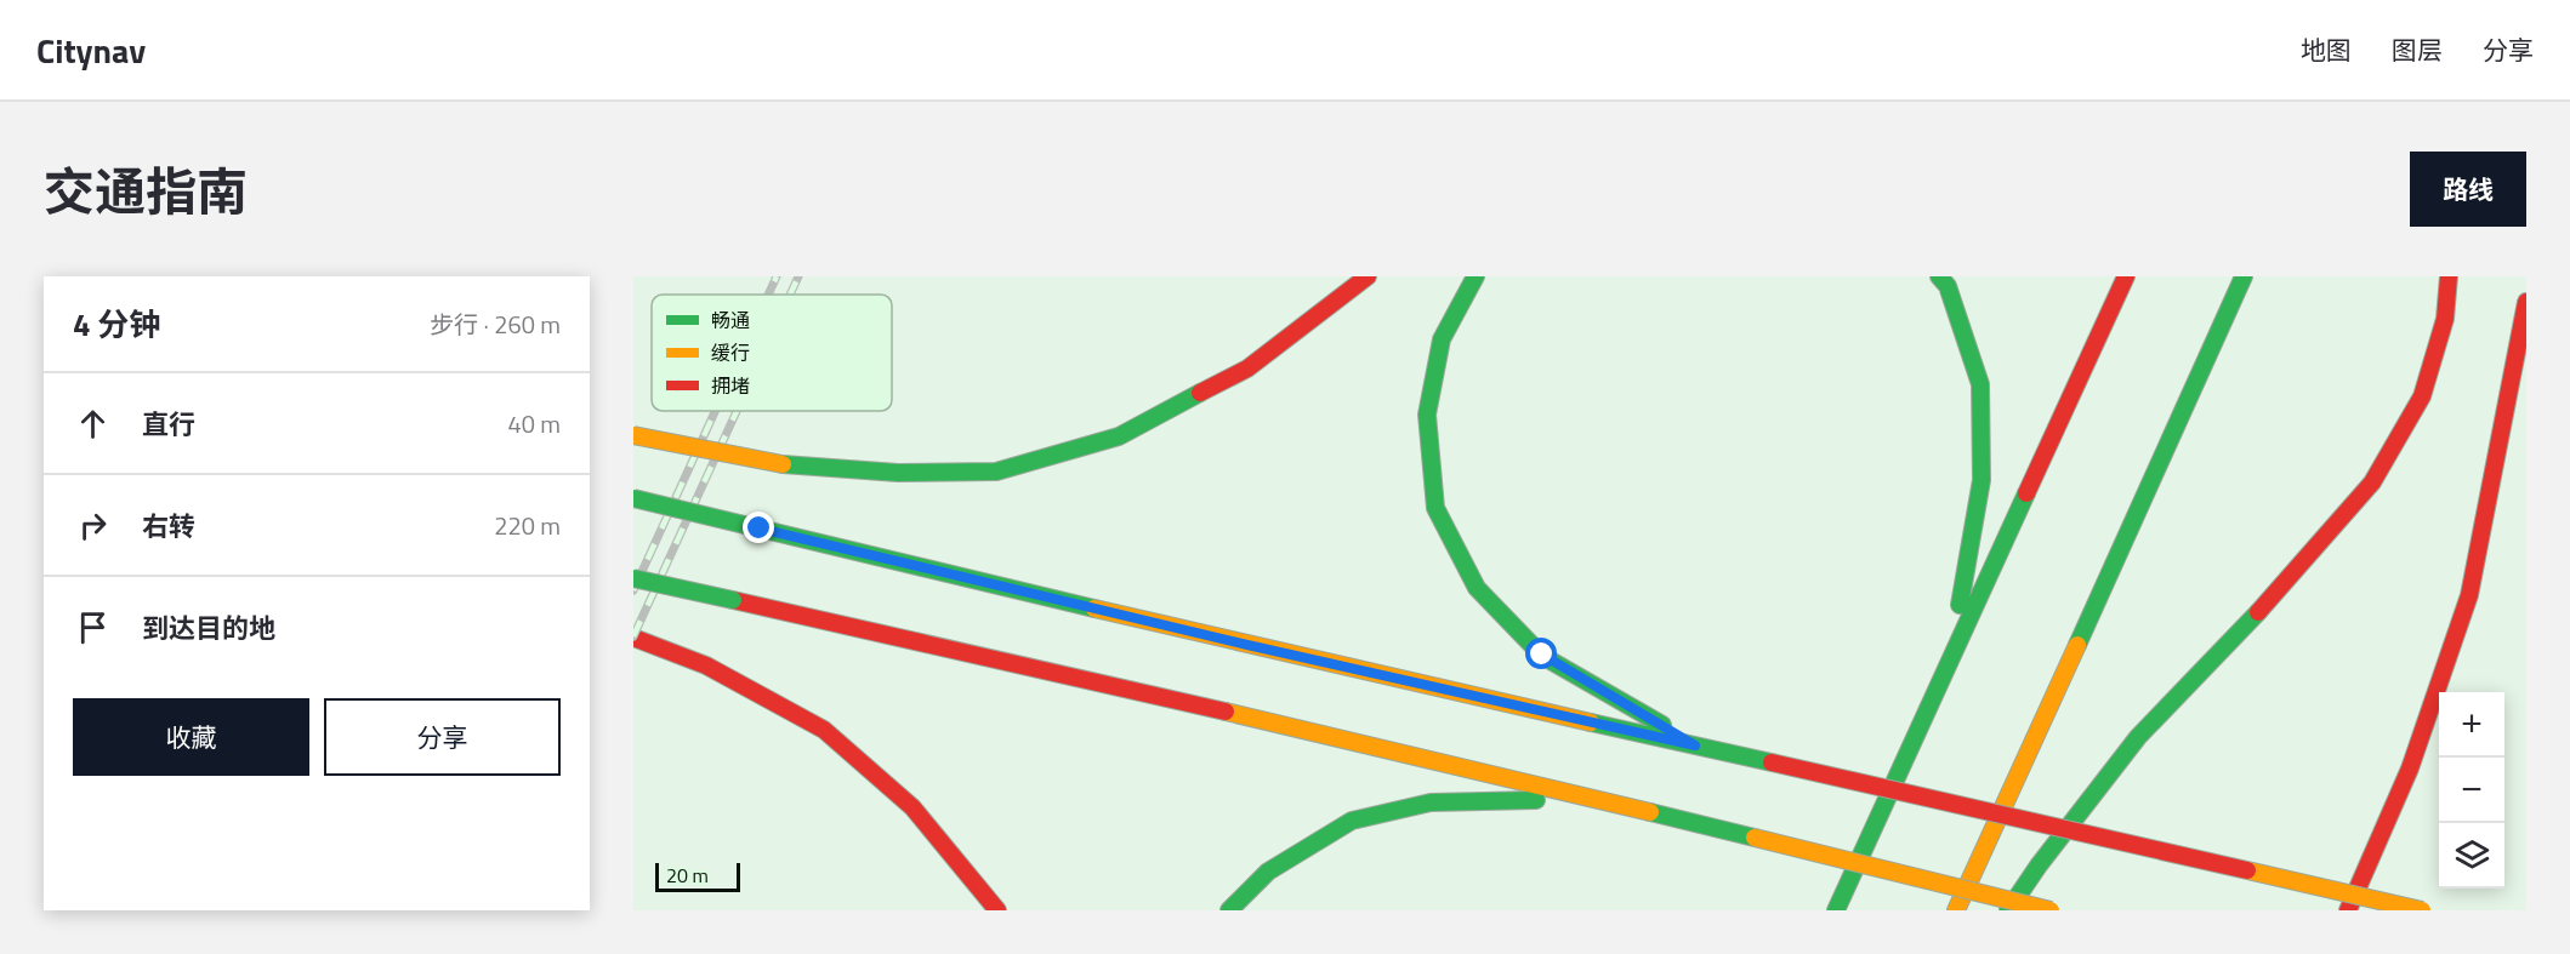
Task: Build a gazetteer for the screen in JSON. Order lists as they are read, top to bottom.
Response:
{
  "legend": ["畅通", "缓行", "拥堵"],
  "scale_bar": "20 m",
  "page": {
    "header": "Citynav",
    "nav": ["地图", "图层", "分享"],
    "title": "交通指南",
    "buttons": [
      "路线",
      ["收藏", "分享"]
    ],
    "heading": ["4 分钟", "步行 · 260 m"],
    "list": [
      ["直行", "40 m"],
      ["右转", "220 m"],
      "到达目的地"
    ],
    "map_buttons": ["+", "−"],
    "scale": "20 m"
  }
}
